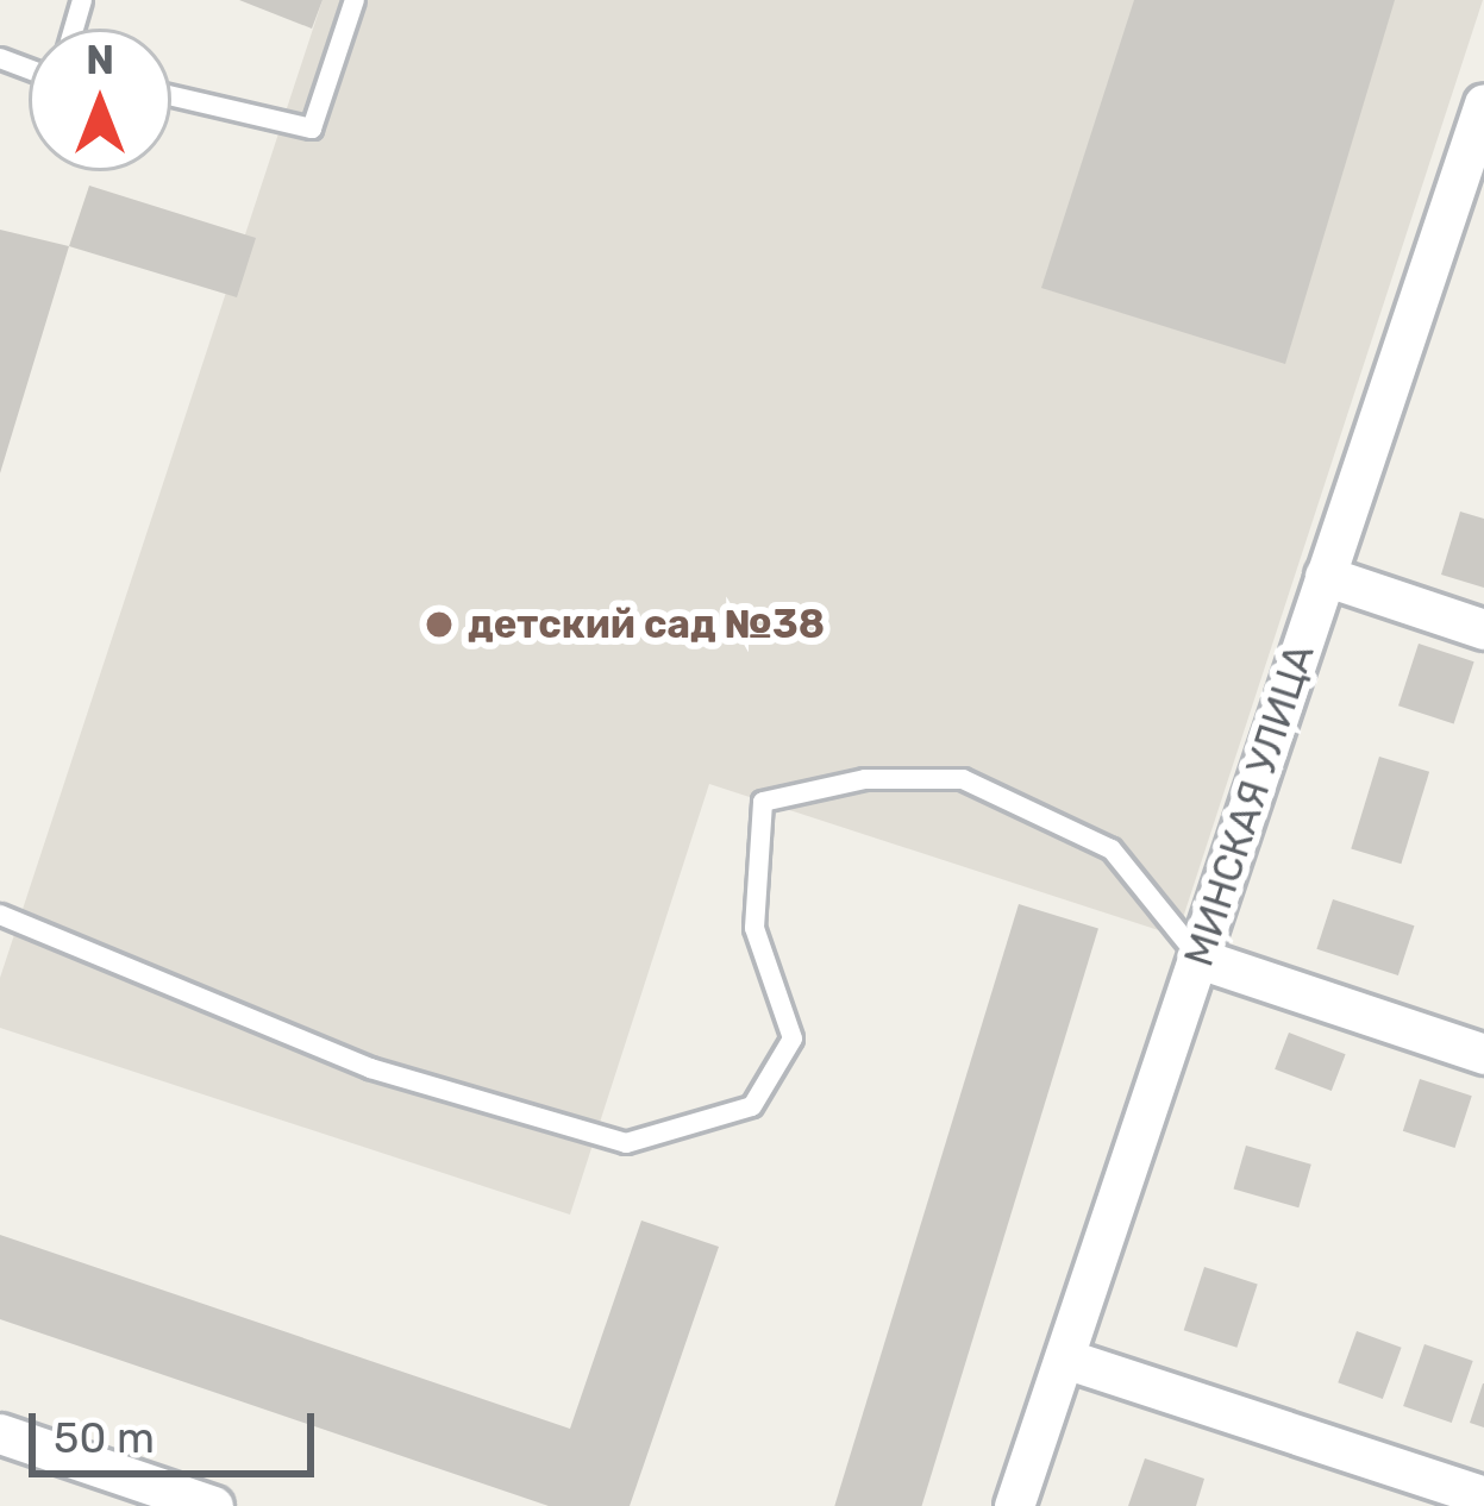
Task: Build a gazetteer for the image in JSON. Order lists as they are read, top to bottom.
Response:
{
  "streets": {
    "street": ["МИНСКАЯ УЛИЦА"]
  },
  "places": ["детский сад №38"],
  "scale_bar": "50 m",
  "north": "top"
}
